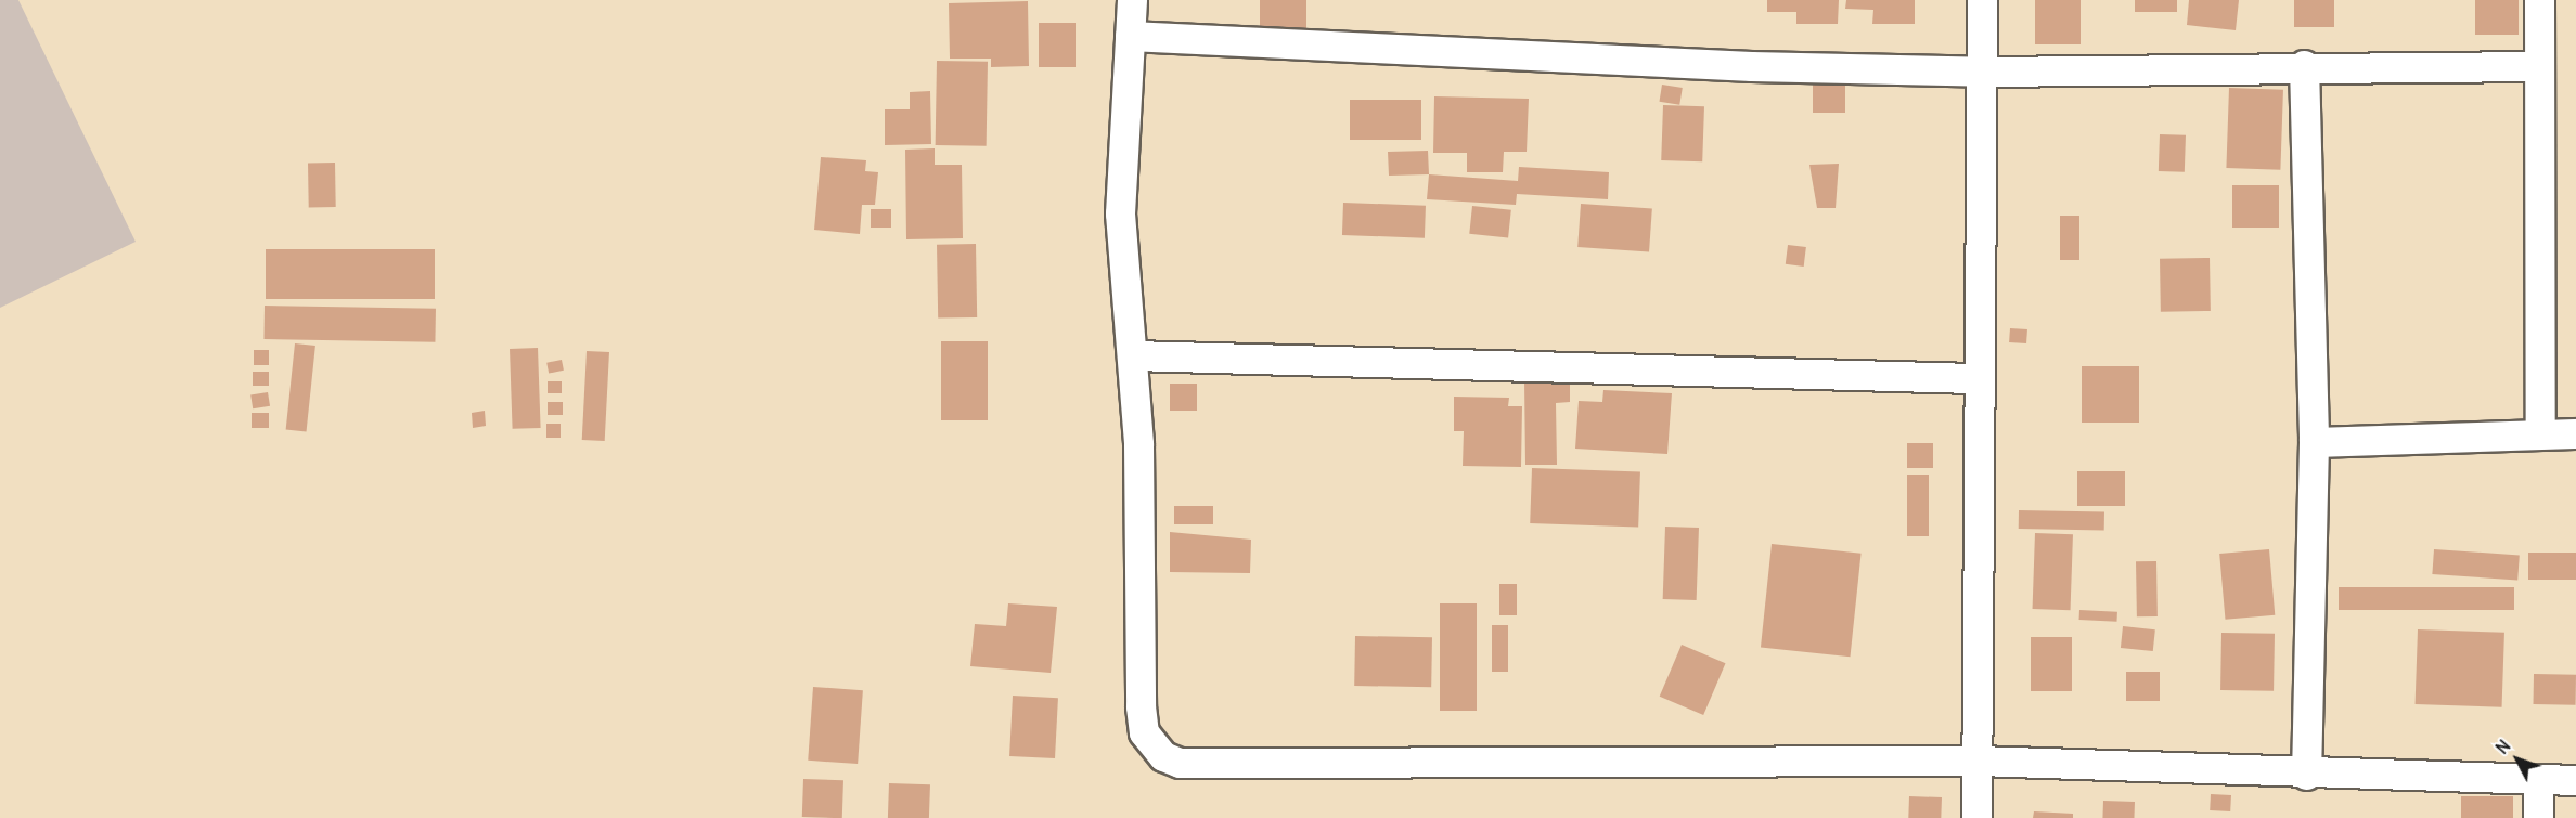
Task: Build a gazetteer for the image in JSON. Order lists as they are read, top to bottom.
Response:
{
  "north": "top left"
}
